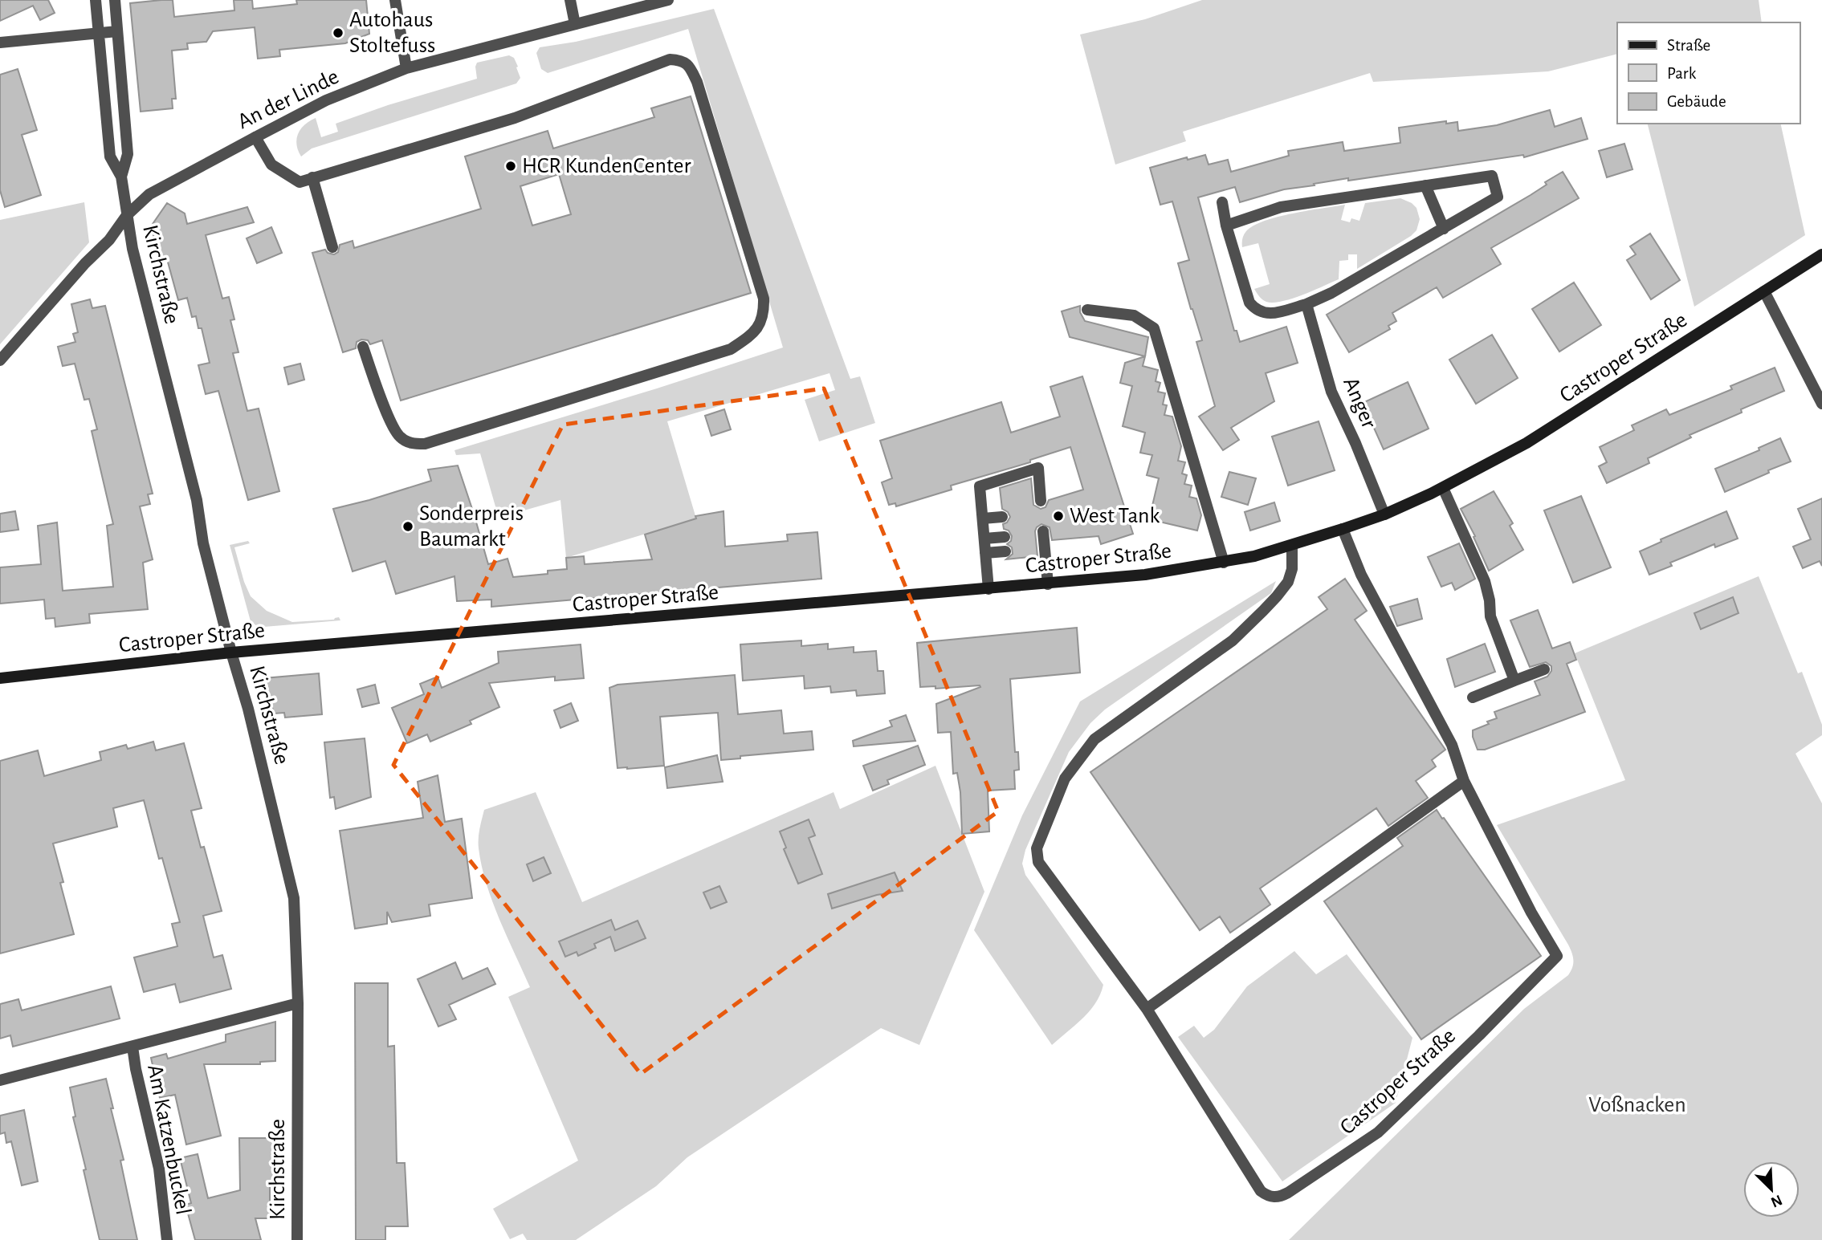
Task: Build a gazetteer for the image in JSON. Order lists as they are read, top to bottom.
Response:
{
  "streets": {
    "main road": ["Castroper Straße"],
    "street": [
      "An der Linde",
      "Kirchstraße",
      "Anger",
      "Am Katzenbuckel"
    ]
  },
  "crossings": [
    ["An der Linde", "Kirchstraße"],
    ["Kirchstraße", "Castroper Straße"],
    ["Kirchstraße", "Am Katzenbuckel"],
    ["Castroper Straße", "Anger"]
  ],
  "parks": ["Voßnacken"],
  "places": [
    "Autohaus Stoltefuss",
    "HCR KundenCenter",
    "West Tank",
    "Sonderpreis Baumarkt"
  ],
  "legend": ["Straße", "Park", "Gebäude"],
  "north": "bottom right"
}
